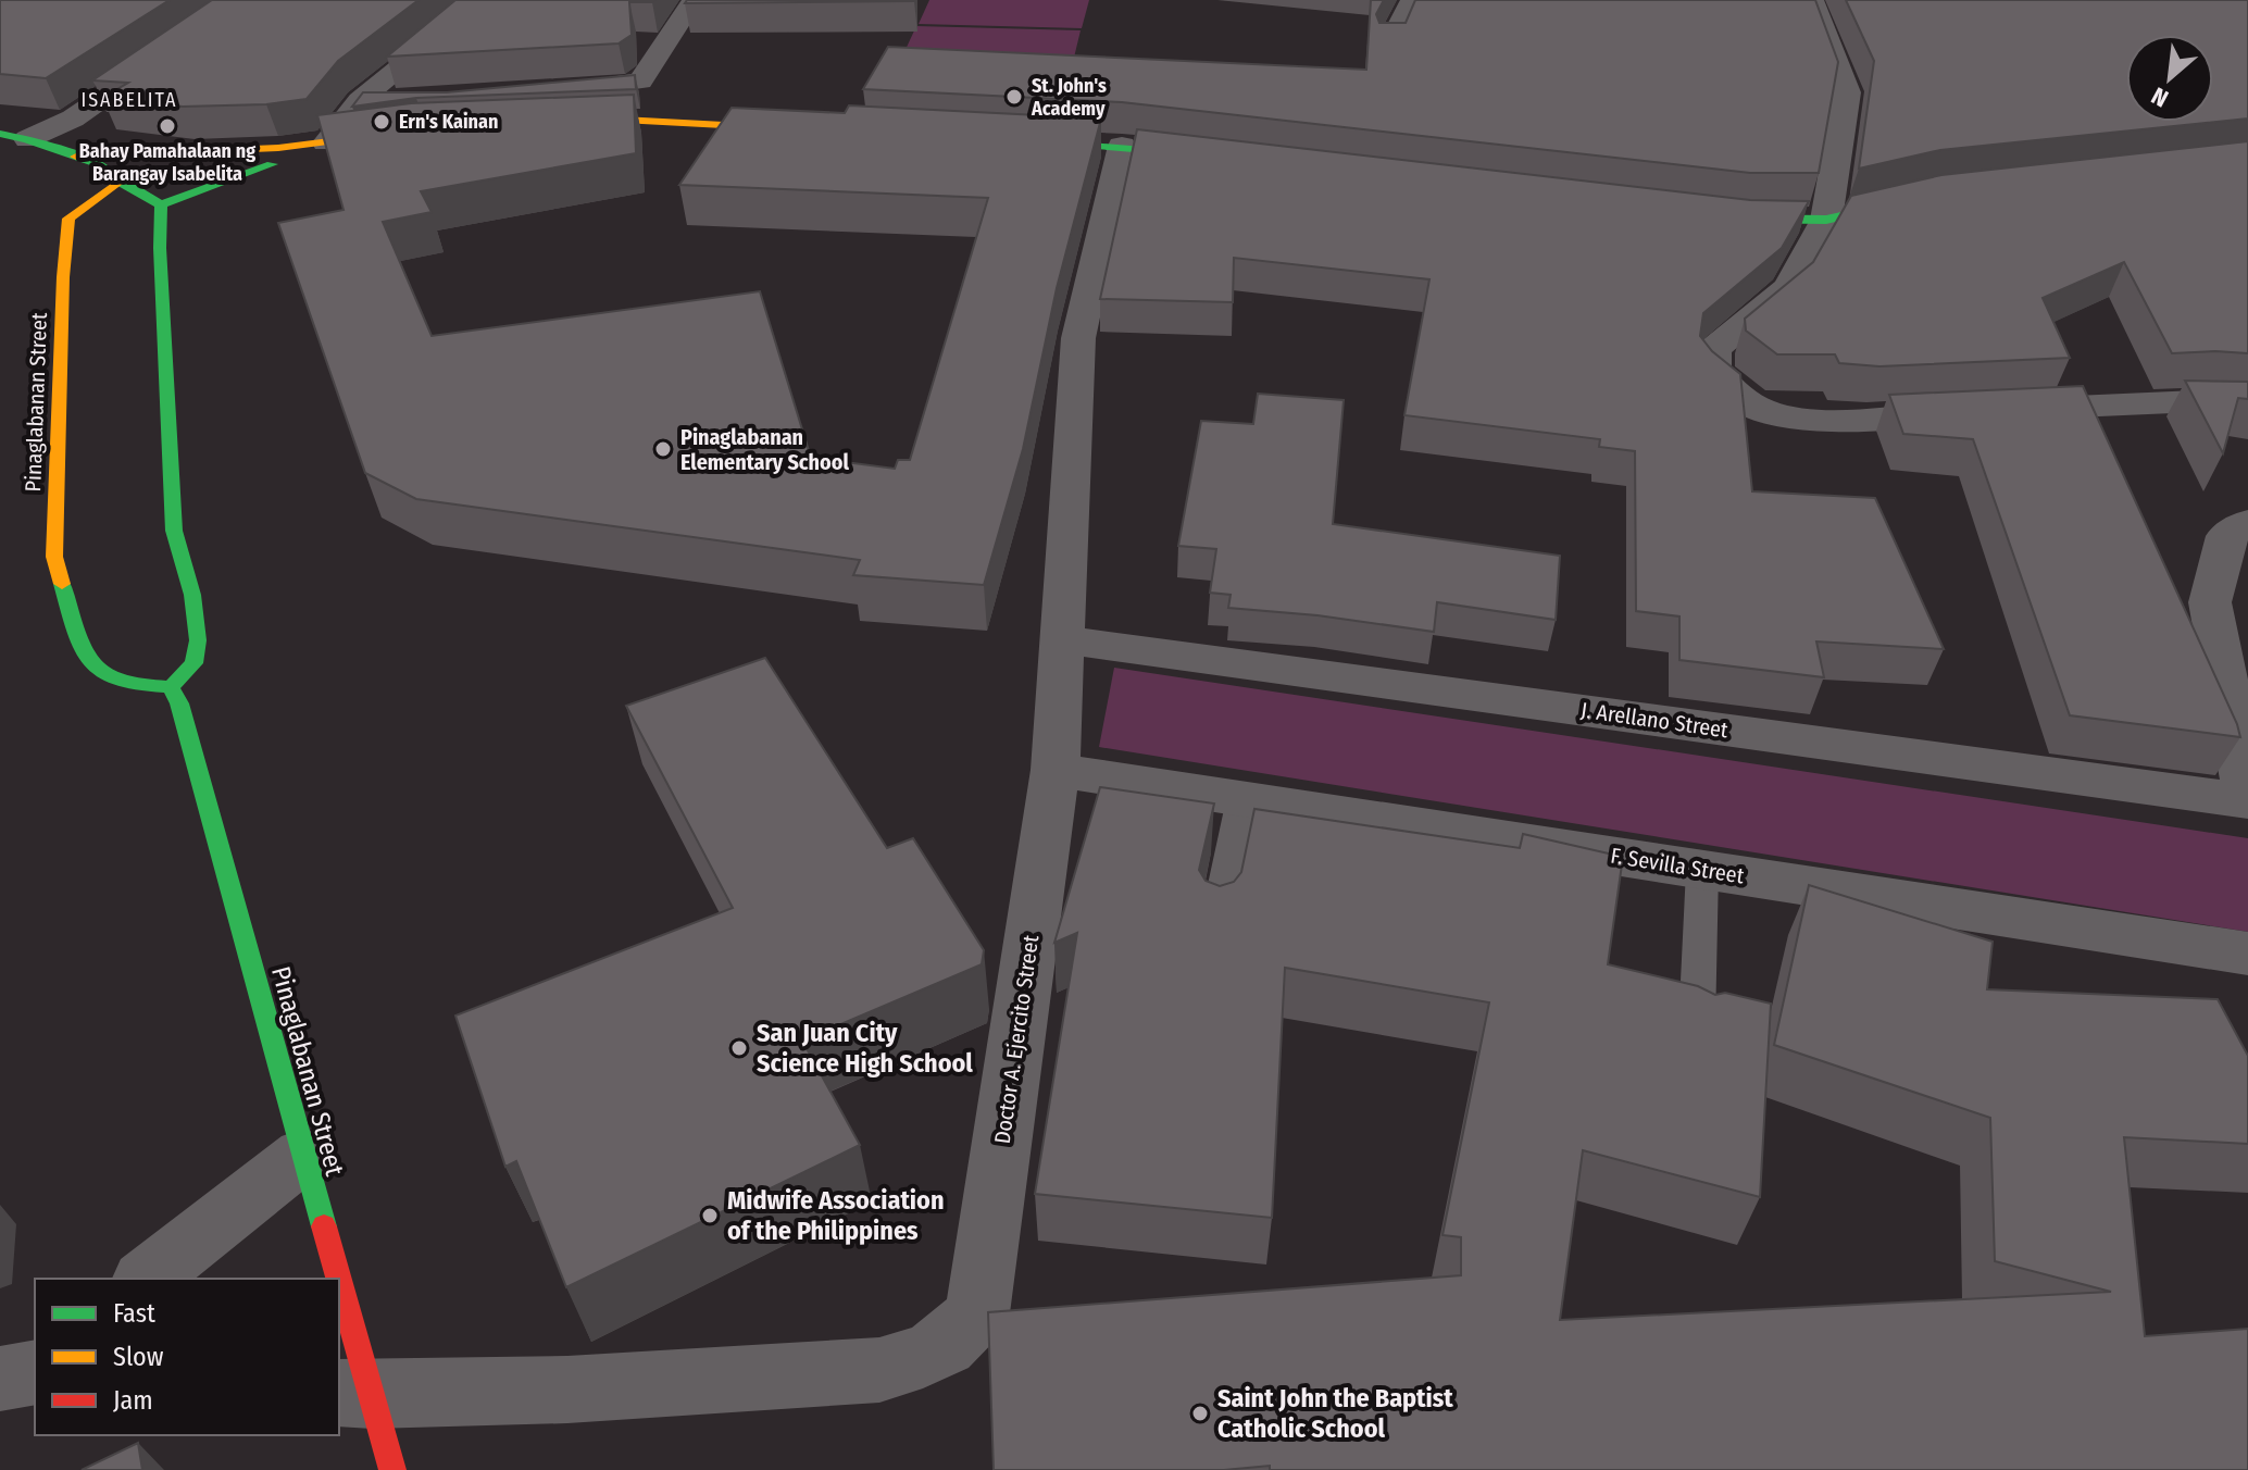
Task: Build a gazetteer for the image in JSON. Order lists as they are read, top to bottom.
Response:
{
  "streets": {
    "main road": ["Pinaglabanan Street"],
    "street": ["J. Arellano Street", "F. Sevilla Street", "Doctor A. Ejercito Street"]
  },
  "crossings": [
    ["Pinaglabanan Street", "Doctor A. Ejercito Street"],
    ["J. Arellano Street", "Doctor A. Ejercito Street"],
    ["F. Sevilla Street", "Doctor A. Ejercito Street"]
  ],
  "districts": ["ISABELITA"],
  "places": [
    "St. John's Academy",
    "Ern's Kainan",
    "Bahay Pamahalaan ng Barangay Isabelita",
    "Pinaglabanan Elementary School",
    "San Juan City Science High School",
    "Midwife Association of the Philippines",
    "Saint John the Baptist Catholic School"
  ],
  "legend": ["Fast", "Slow", "Jam"],
  "north": "bottom left"
}
